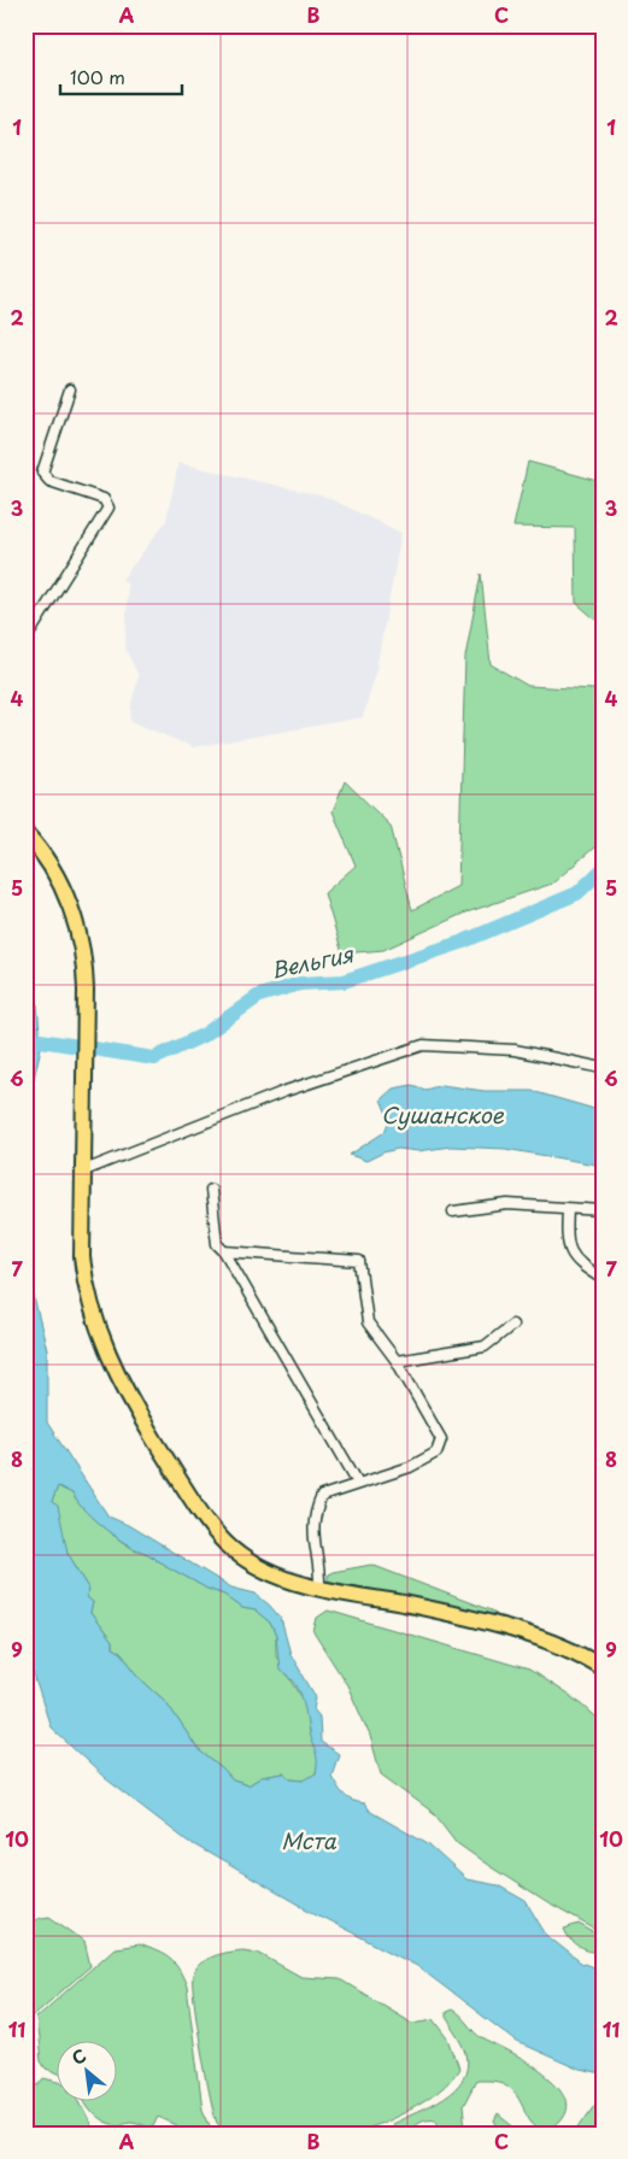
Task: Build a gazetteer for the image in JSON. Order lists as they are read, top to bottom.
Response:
{
  "water": ["Вельгия", "Сушанское", "Мста"],
  "scale_bar": "100 m",
  "north": "top left",
  "grid": {
    "columns": ["A", "B", "C"],
    "rows": [
      "1",
      "2",
      "3",
      "4",
      "5",
      "6",
      "7",
      "8",
      "9",
      "10",
      "11"
    ]
  }
}
